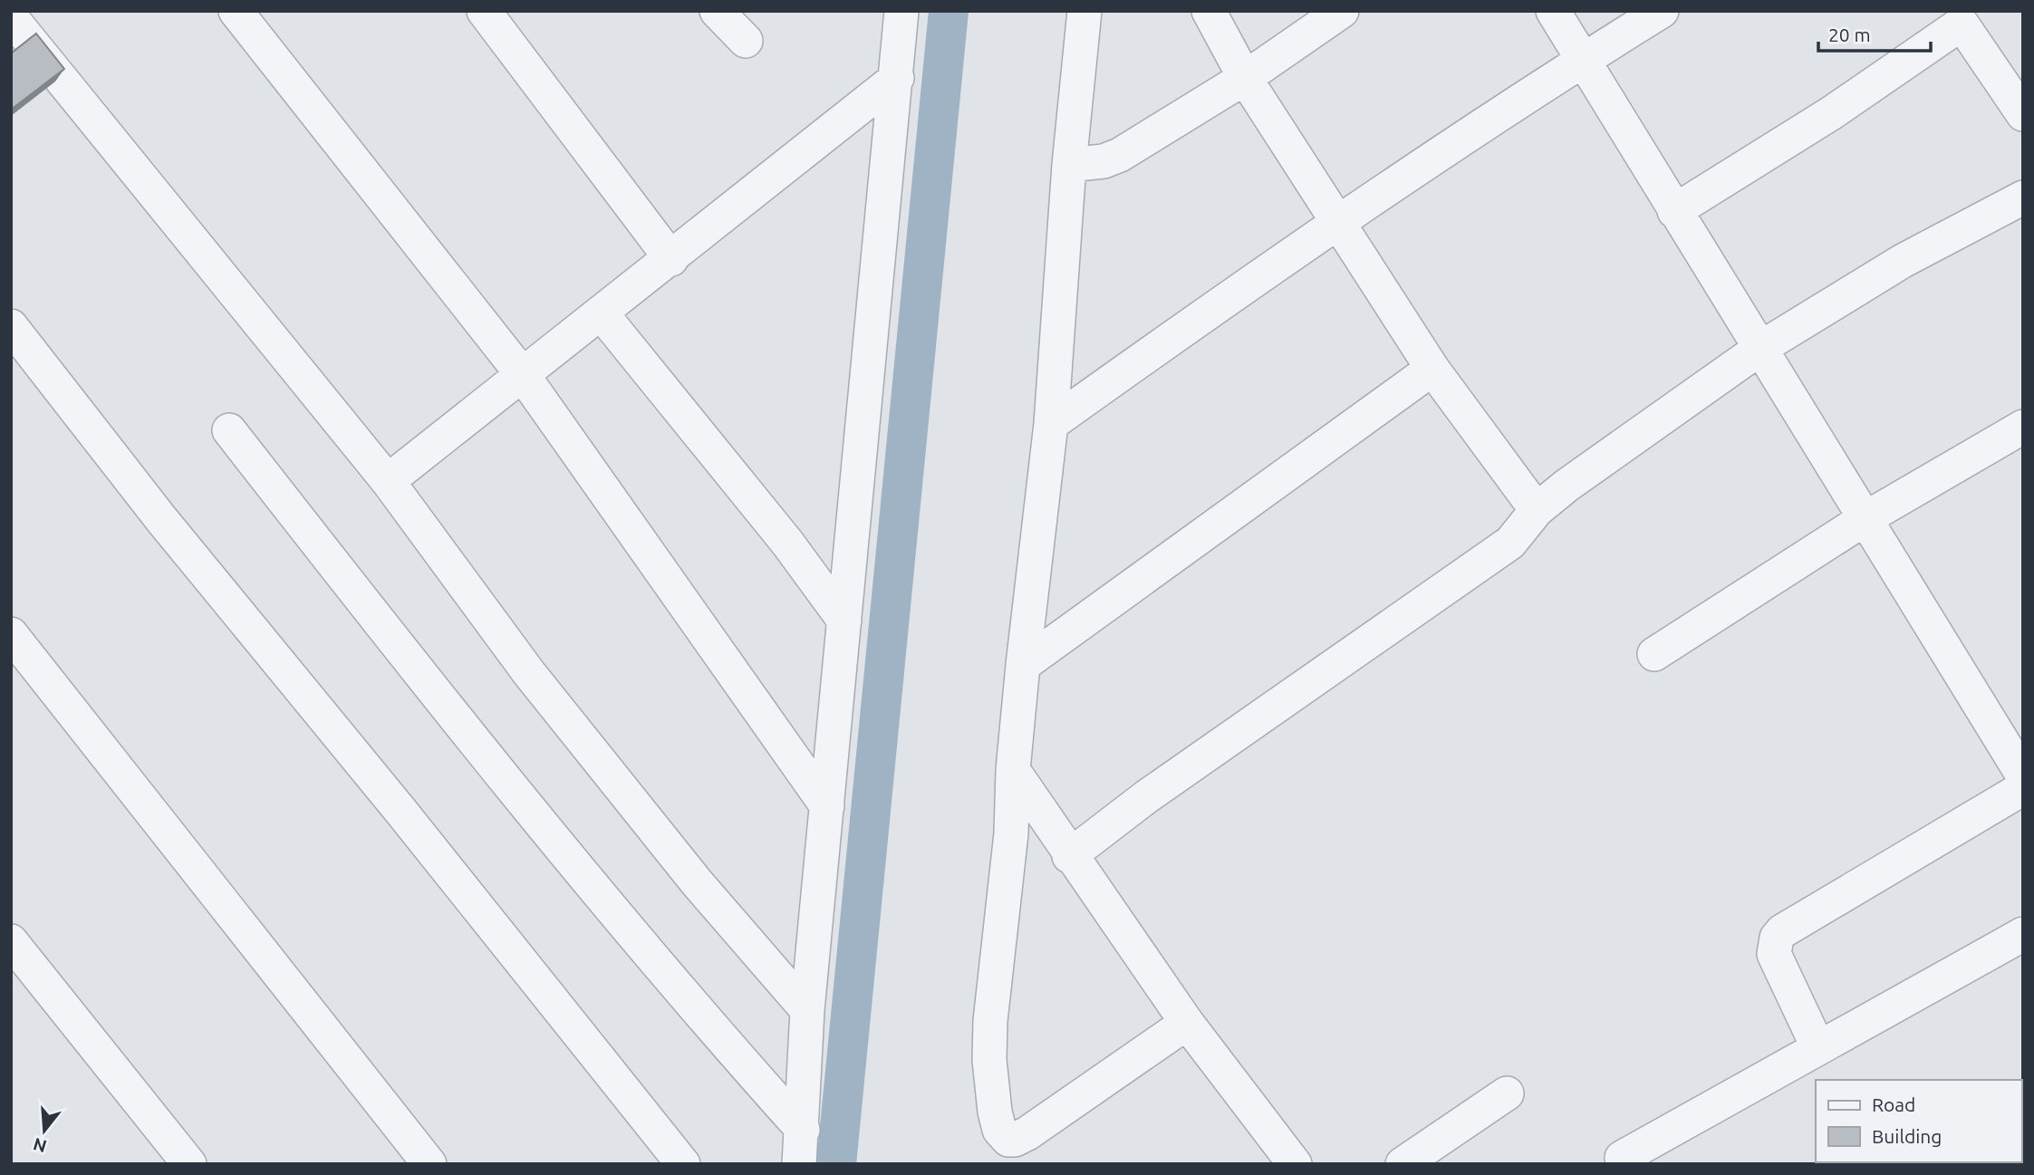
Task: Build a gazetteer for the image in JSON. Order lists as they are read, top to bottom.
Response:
{
  "legend": ["Road", "Building"],
  "scale_bar": "20 m",
  "north": "bottom"
}
